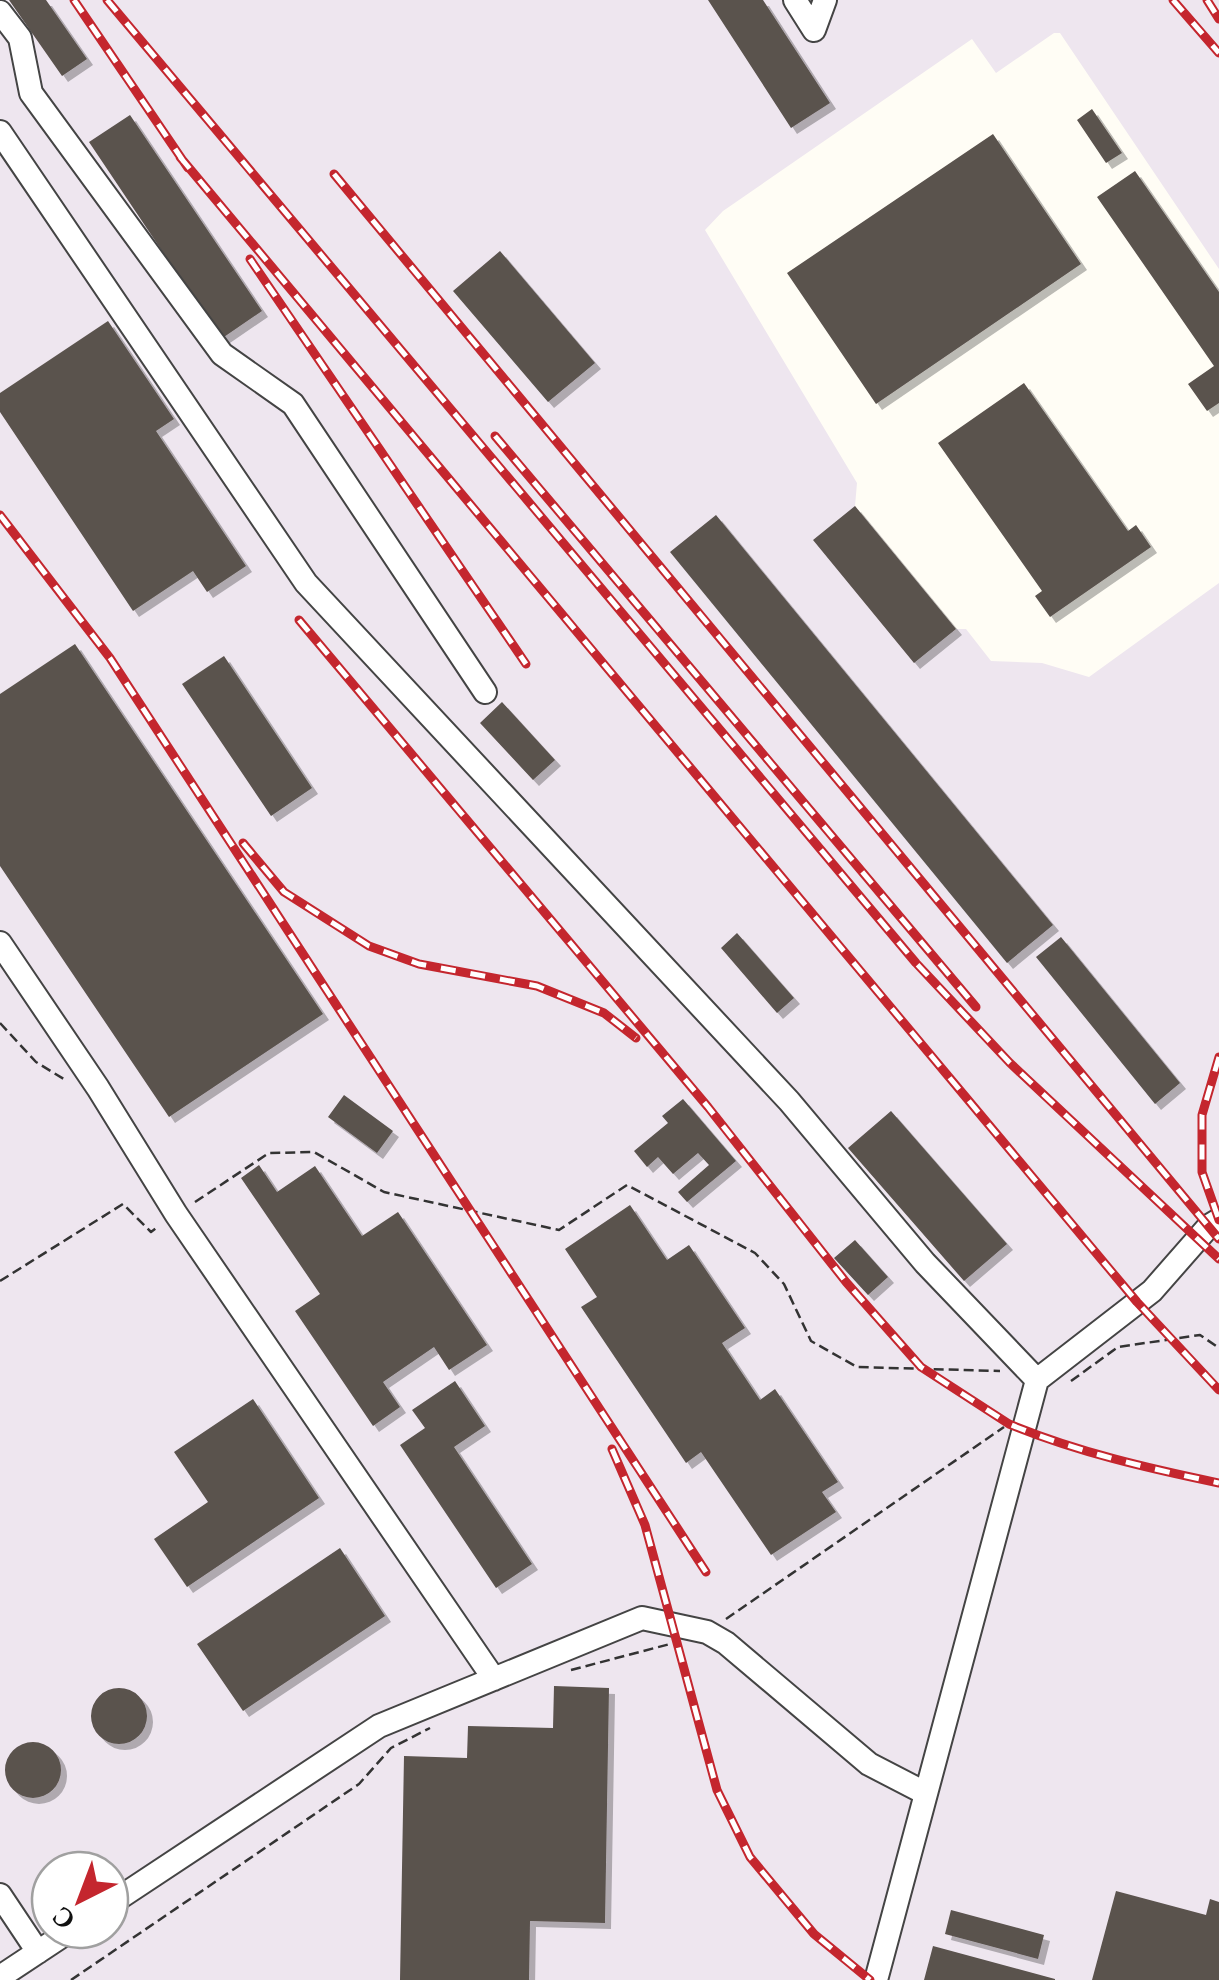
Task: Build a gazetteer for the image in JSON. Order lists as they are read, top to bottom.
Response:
{
  "north": "bottom left"
}
